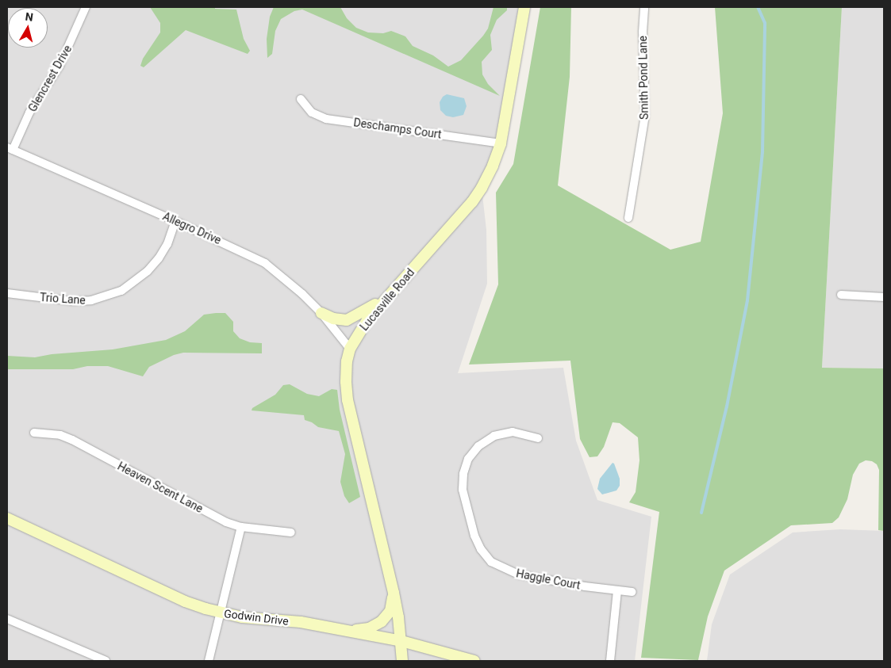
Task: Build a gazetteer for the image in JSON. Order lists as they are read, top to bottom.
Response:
{
  "streets": {
    "street": [
      "Smith Pond Lane",
      "Glencrest Drive",
      "Deschamps Court",
      "Allegro Drive",
      "Trio Lane",
      "Lucasville Road",
      "Heaven Scent Lane",
      "Haggle Court",
      "Godwin Drive"
    ]
  },
  "crossings": [
    ["Glencrest Drive", "Allegro Drive"],
    ["Deschamps Court", "Lucasville Road"],
    ["Allegro Drive", "Trio Lane"],
    ["Allegro Drive", "Lucasville Road"],
    ["Lucasville Road", "Godwin Drive"]
  ],
  "north": "top"
}
